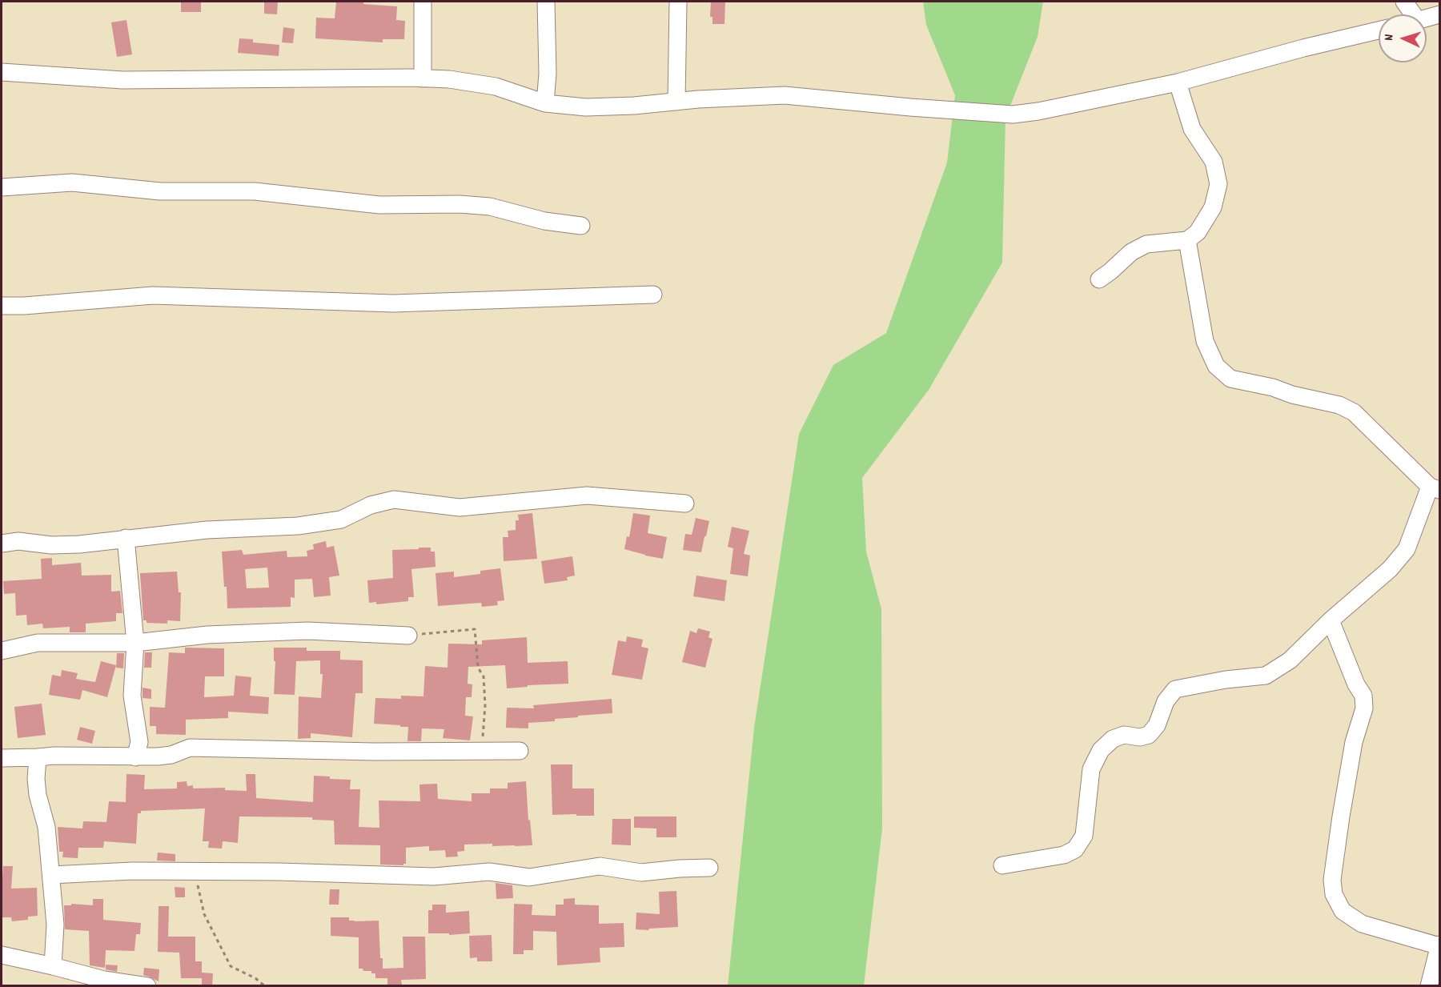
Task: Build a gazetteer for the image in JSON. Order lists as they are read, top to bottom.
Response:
{
  "north": "left"
}
